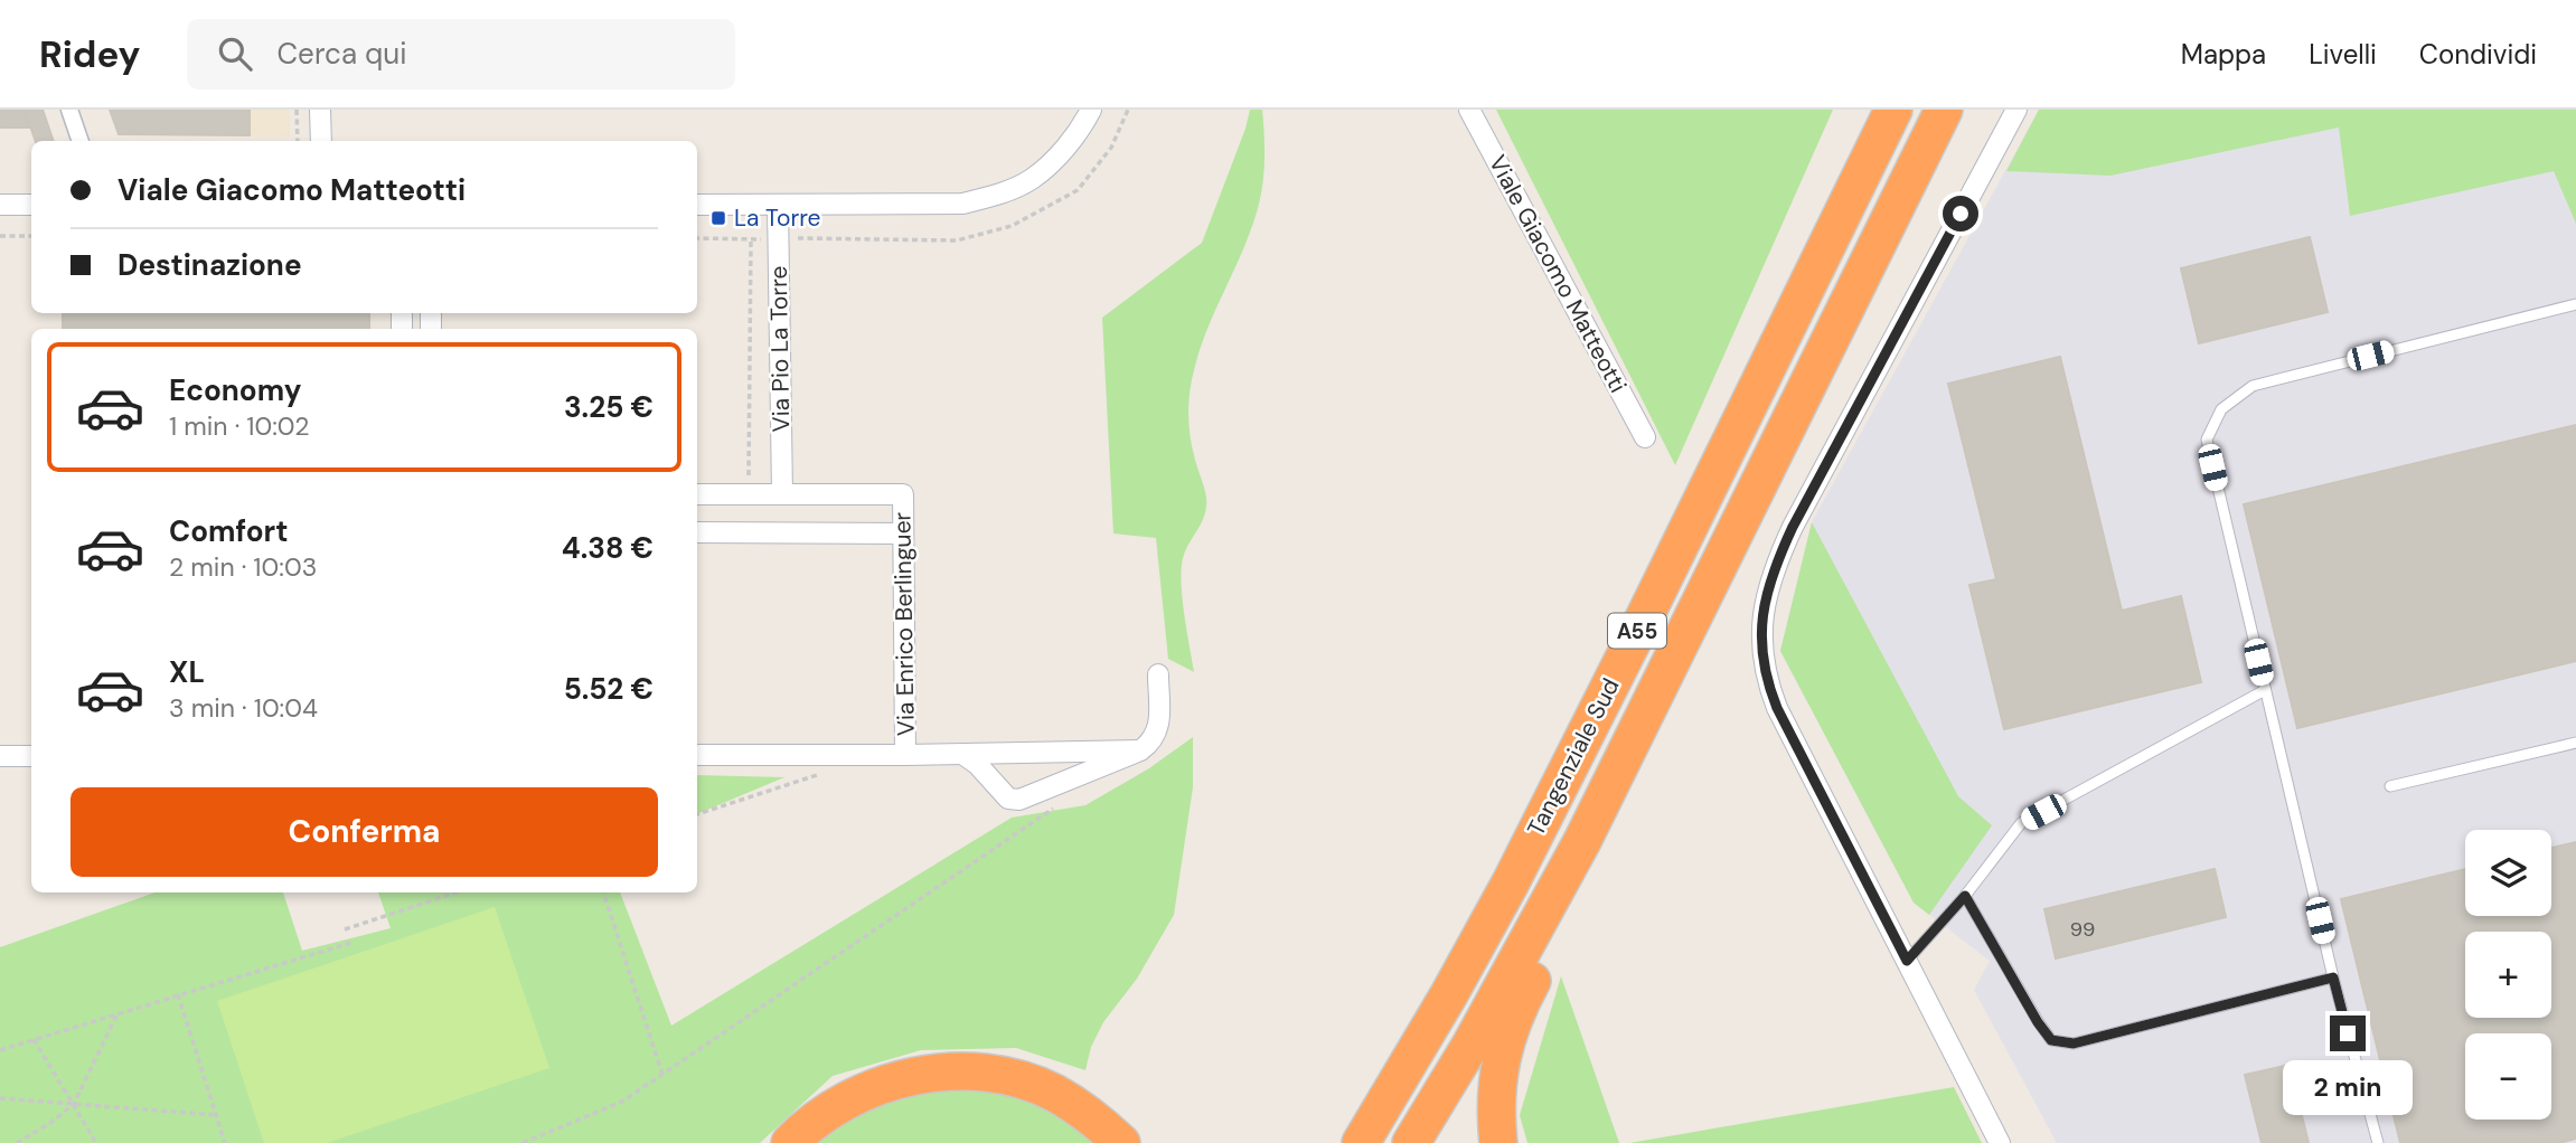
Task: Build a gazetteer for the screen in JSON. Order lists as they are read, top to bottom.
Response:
{
  "streets": {
    "highway": ["A55", "Tangenziale Sud"],
    "street": ["Viale Giacomo Matteotti", "Via Pio La Torre", "Via Enrico Berlinguer"]
  },
  "crossings": [
    ["Via Pio La Torre", "Via Enrico Berlinguer"]
  ],
  "places": {
    "transit": ["La Torre"]
  },
  "house_numbers": ["99"],
  "page": {
    "header": "Ridey",
    "search": "Cerca qui",
    "nav": ["Mappa", "Livelli", "Condividi"],
    "banner": ["Viale Giacomo Matteotti", "Destinazione"],
    "list": [
      {
        "name": "Economy",
        "note": "1 min · 10:02",
        "value": "3.25 €"
      },
      {
        "name": "Comfort",
        "note": "2 min · 10:03",
        "value": "4.38 €"
      },
      {
        "name": "XL",
        "note": "3 min · 10:04",
        "value": "5.52 €"
      }
    ],
    "buttons": "Conferma",
    "map_buttons": ["+", "−"],
    "bubble": "2 min"
  }
}
